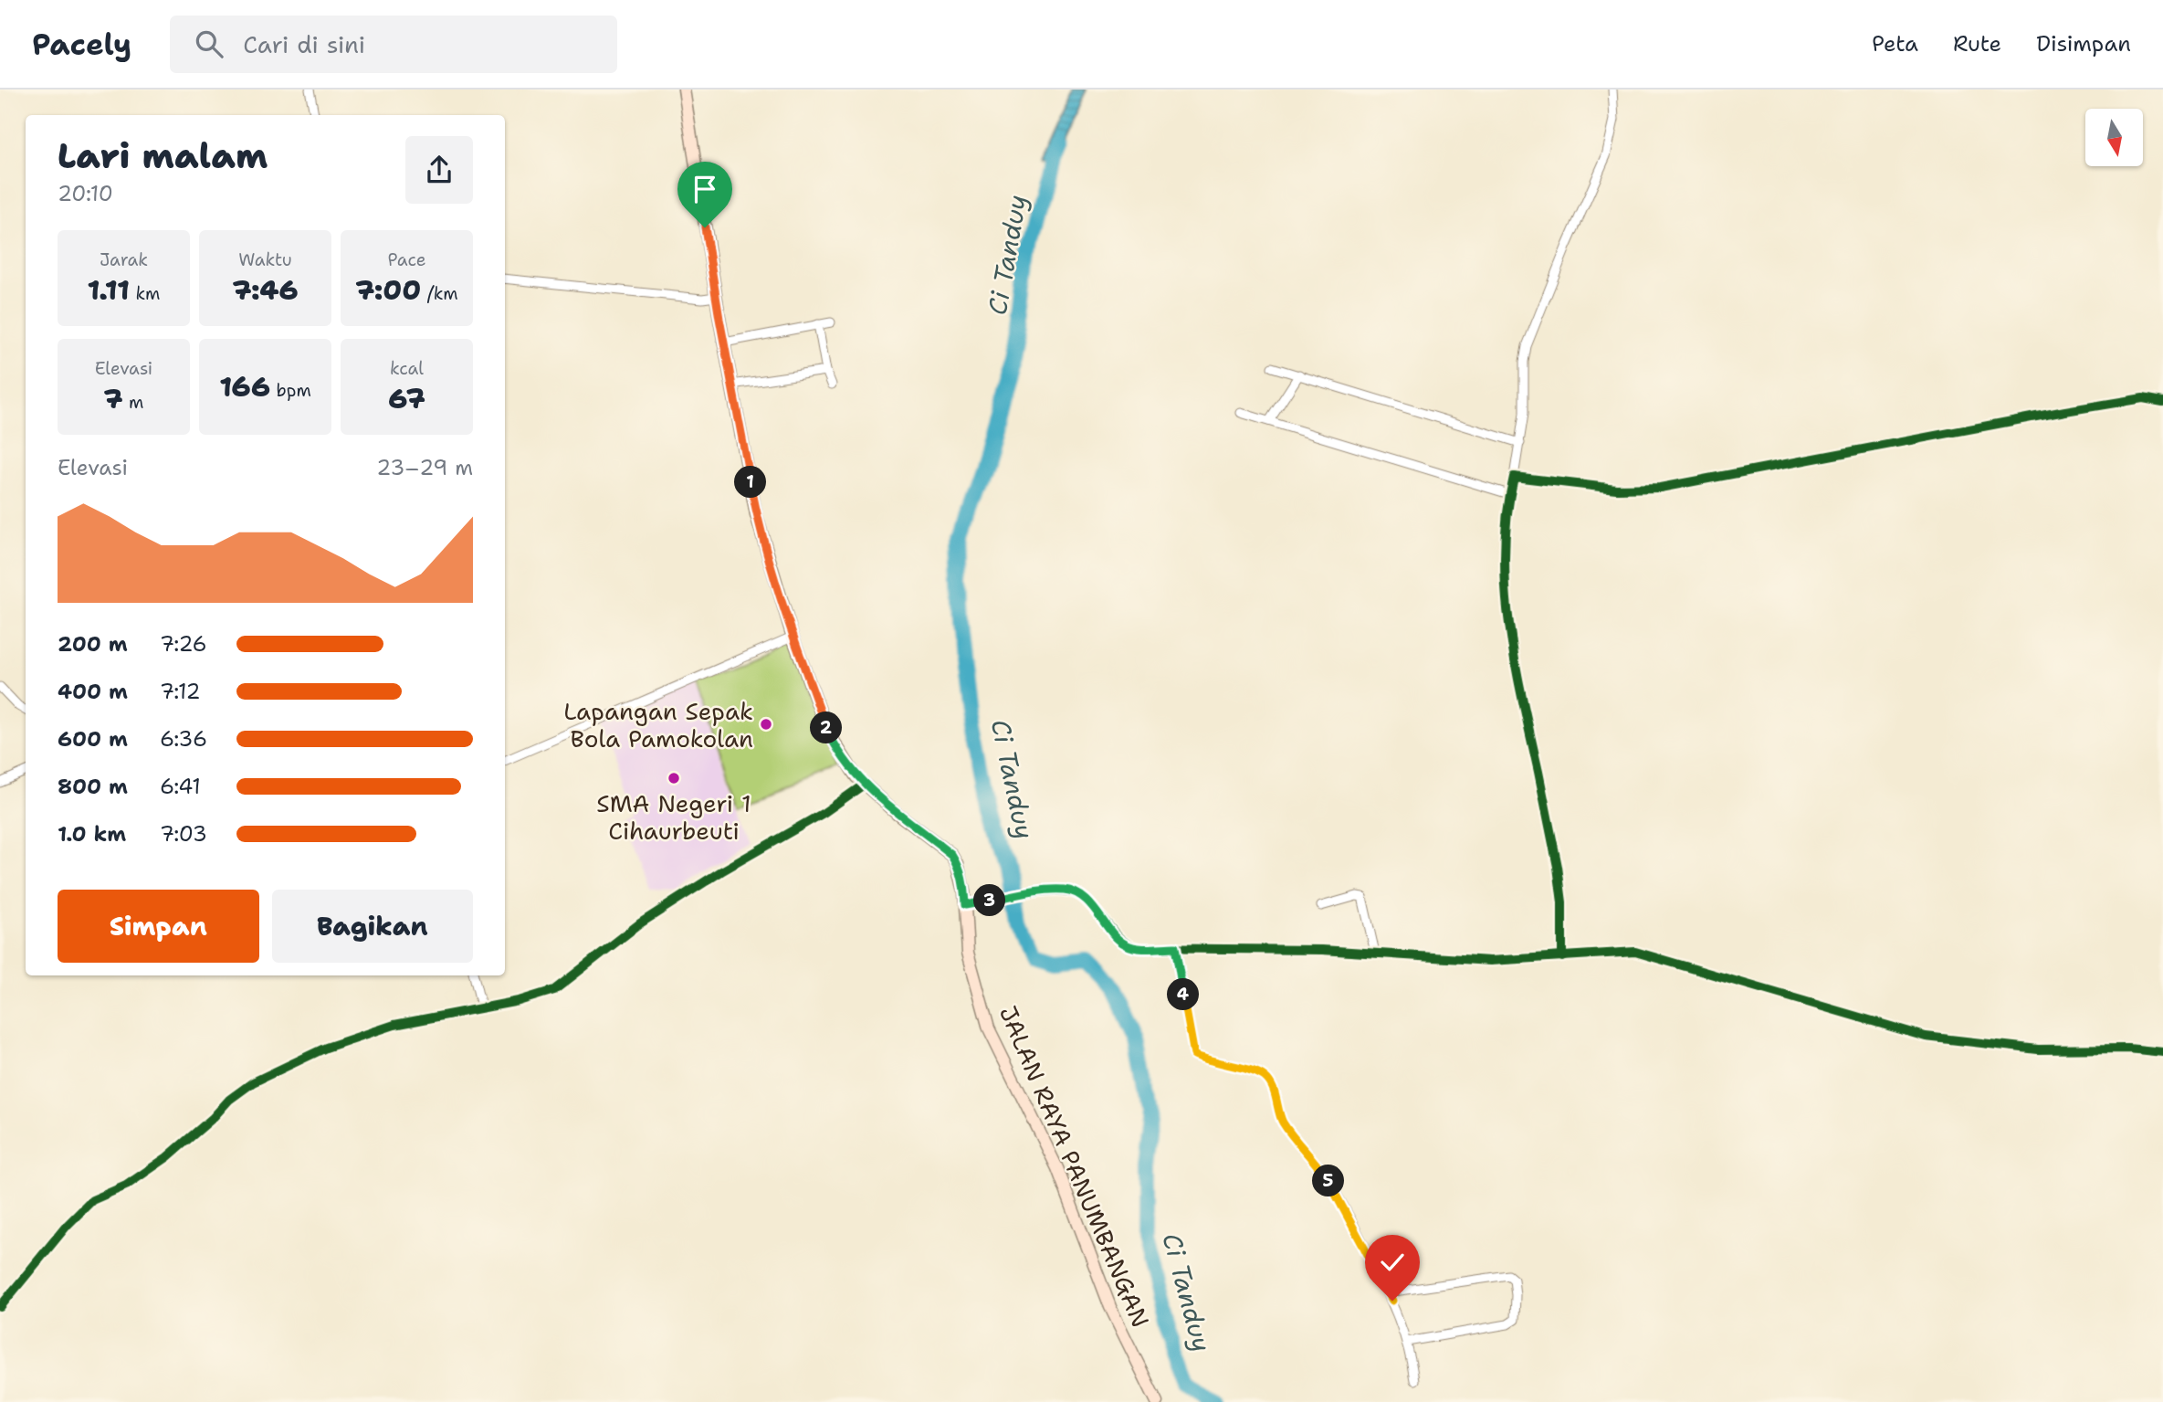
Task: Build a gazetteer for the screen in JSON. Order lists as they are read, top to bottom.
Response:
{
  "streets": {
    "main road": ["JALAN RAYA PANUMBANGAN"]
  },
  "water": ["Ci Tanduy"],
  "places": ["Lapangan Sepak Bola Pamokolan", "SMA Negeri 1 Cihaurbeuti"],
  "north": "bottom",
  "page": {
    "header": "Pacely",
    "search": "Cari di sini",
    "nav": ["Peta", "Rute", "Disimpan"],
    "heading": ["Lari malam", "20:10"],
    "stats": [
      ["Jarak", "1.11 km"],
      ["Waktu", "7:46"],
      ["Pace", "7:00 /km"],
      ["Elevasi", "7 m"],
      ["166 bpm"],
      ["kcal", "67"]
    ],
    "chart": ["Elevasi", "23–29 m"],
    "pins": [
      "1",
      "2",
      "3",
      "4",
      "5"
    ],
    "list": [
      {
        "name": "200 m",
        "note": "7:26"
      },
      {
        "name": "400 m",
        "note": "7:12"
      },
      {
        "name": "600 m",
        "note": "6:36"
      },
      {
        "name": "800 m",
        "note": "6:41"
      },
      {
        "name": "1.0 km",
        "note": "7:03"
      }
    ],
    "buttons": ["Simpan", "Bagikan"]
  }
}
